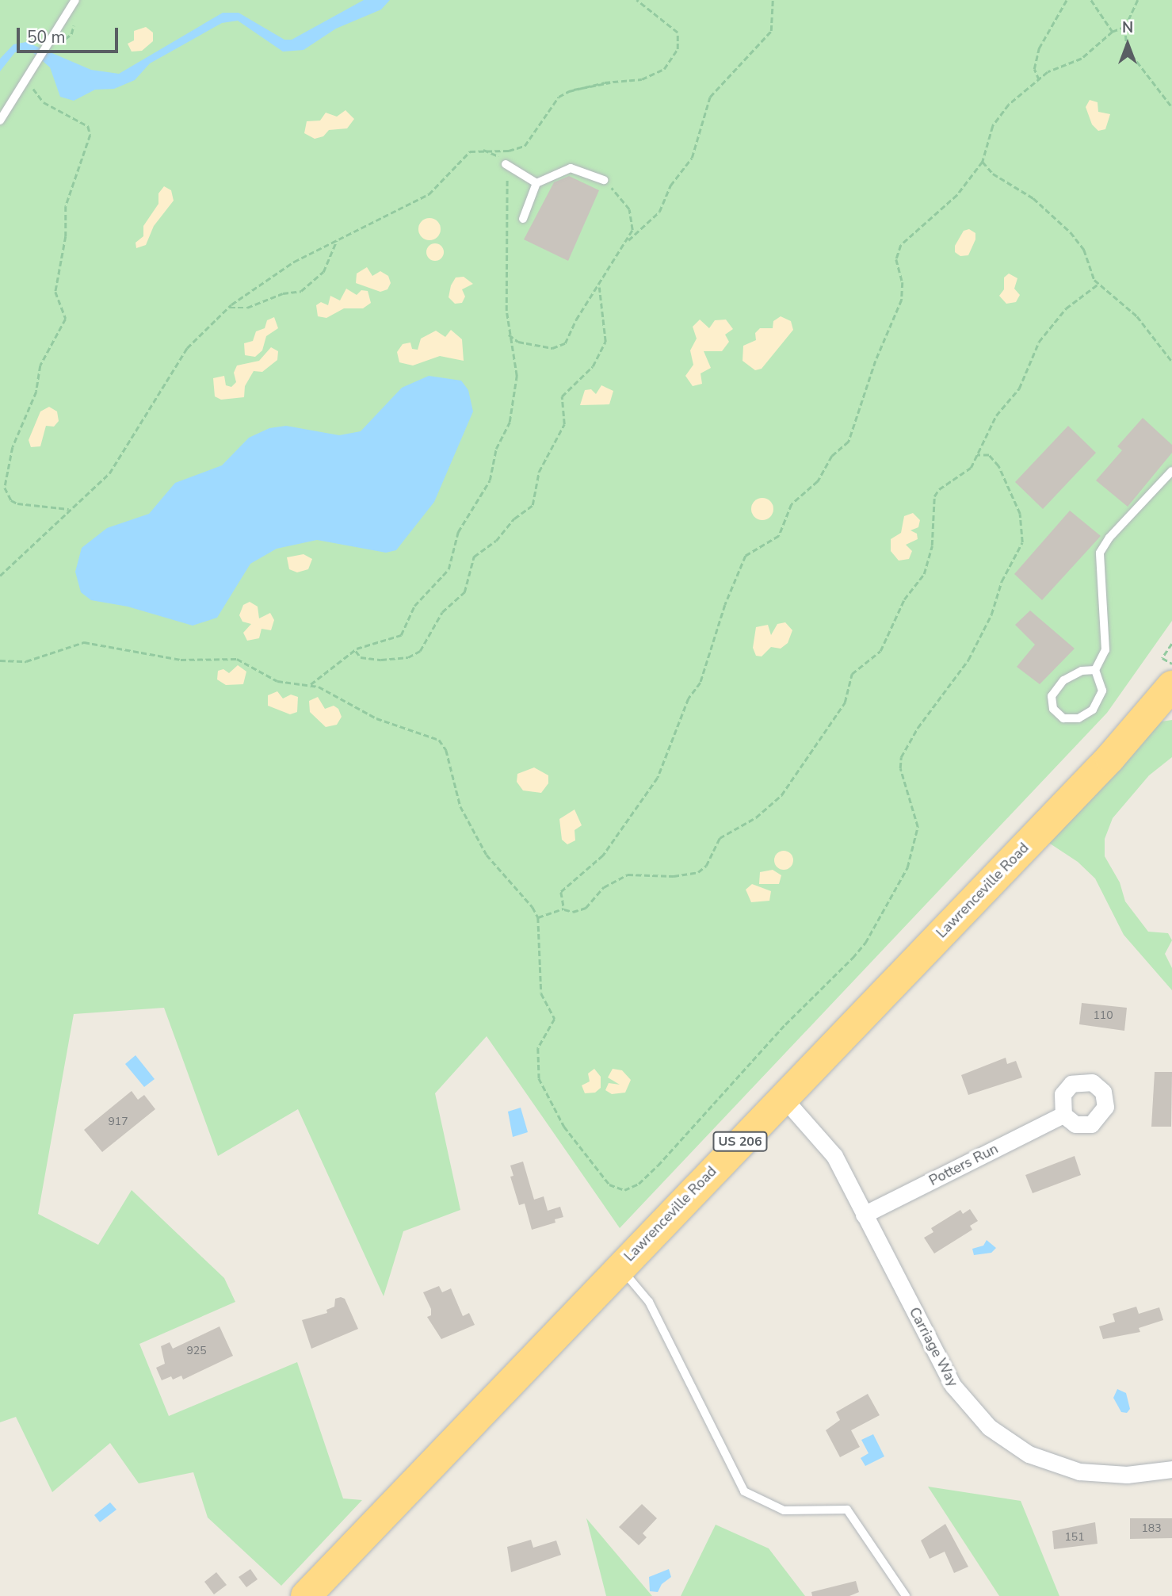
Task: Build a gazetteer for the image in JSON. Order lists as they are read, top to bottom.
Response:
{
  "streets": {
    "highway": ["Lawrenceville Road", "US 206"],
    "street": ["Potters Run", "Carriage Way"]
  },
  "crossings": [
    ["Lawrenceville Road", "Carriage Way"],
    ["Potters Run", "Carriage Way"]
  ],
  "house_numbers": [
    "110",
    "917",
    "925",
    "183",
    "151"
  ],
  "scale_bar": "50 m",
  "north": "top"
}
